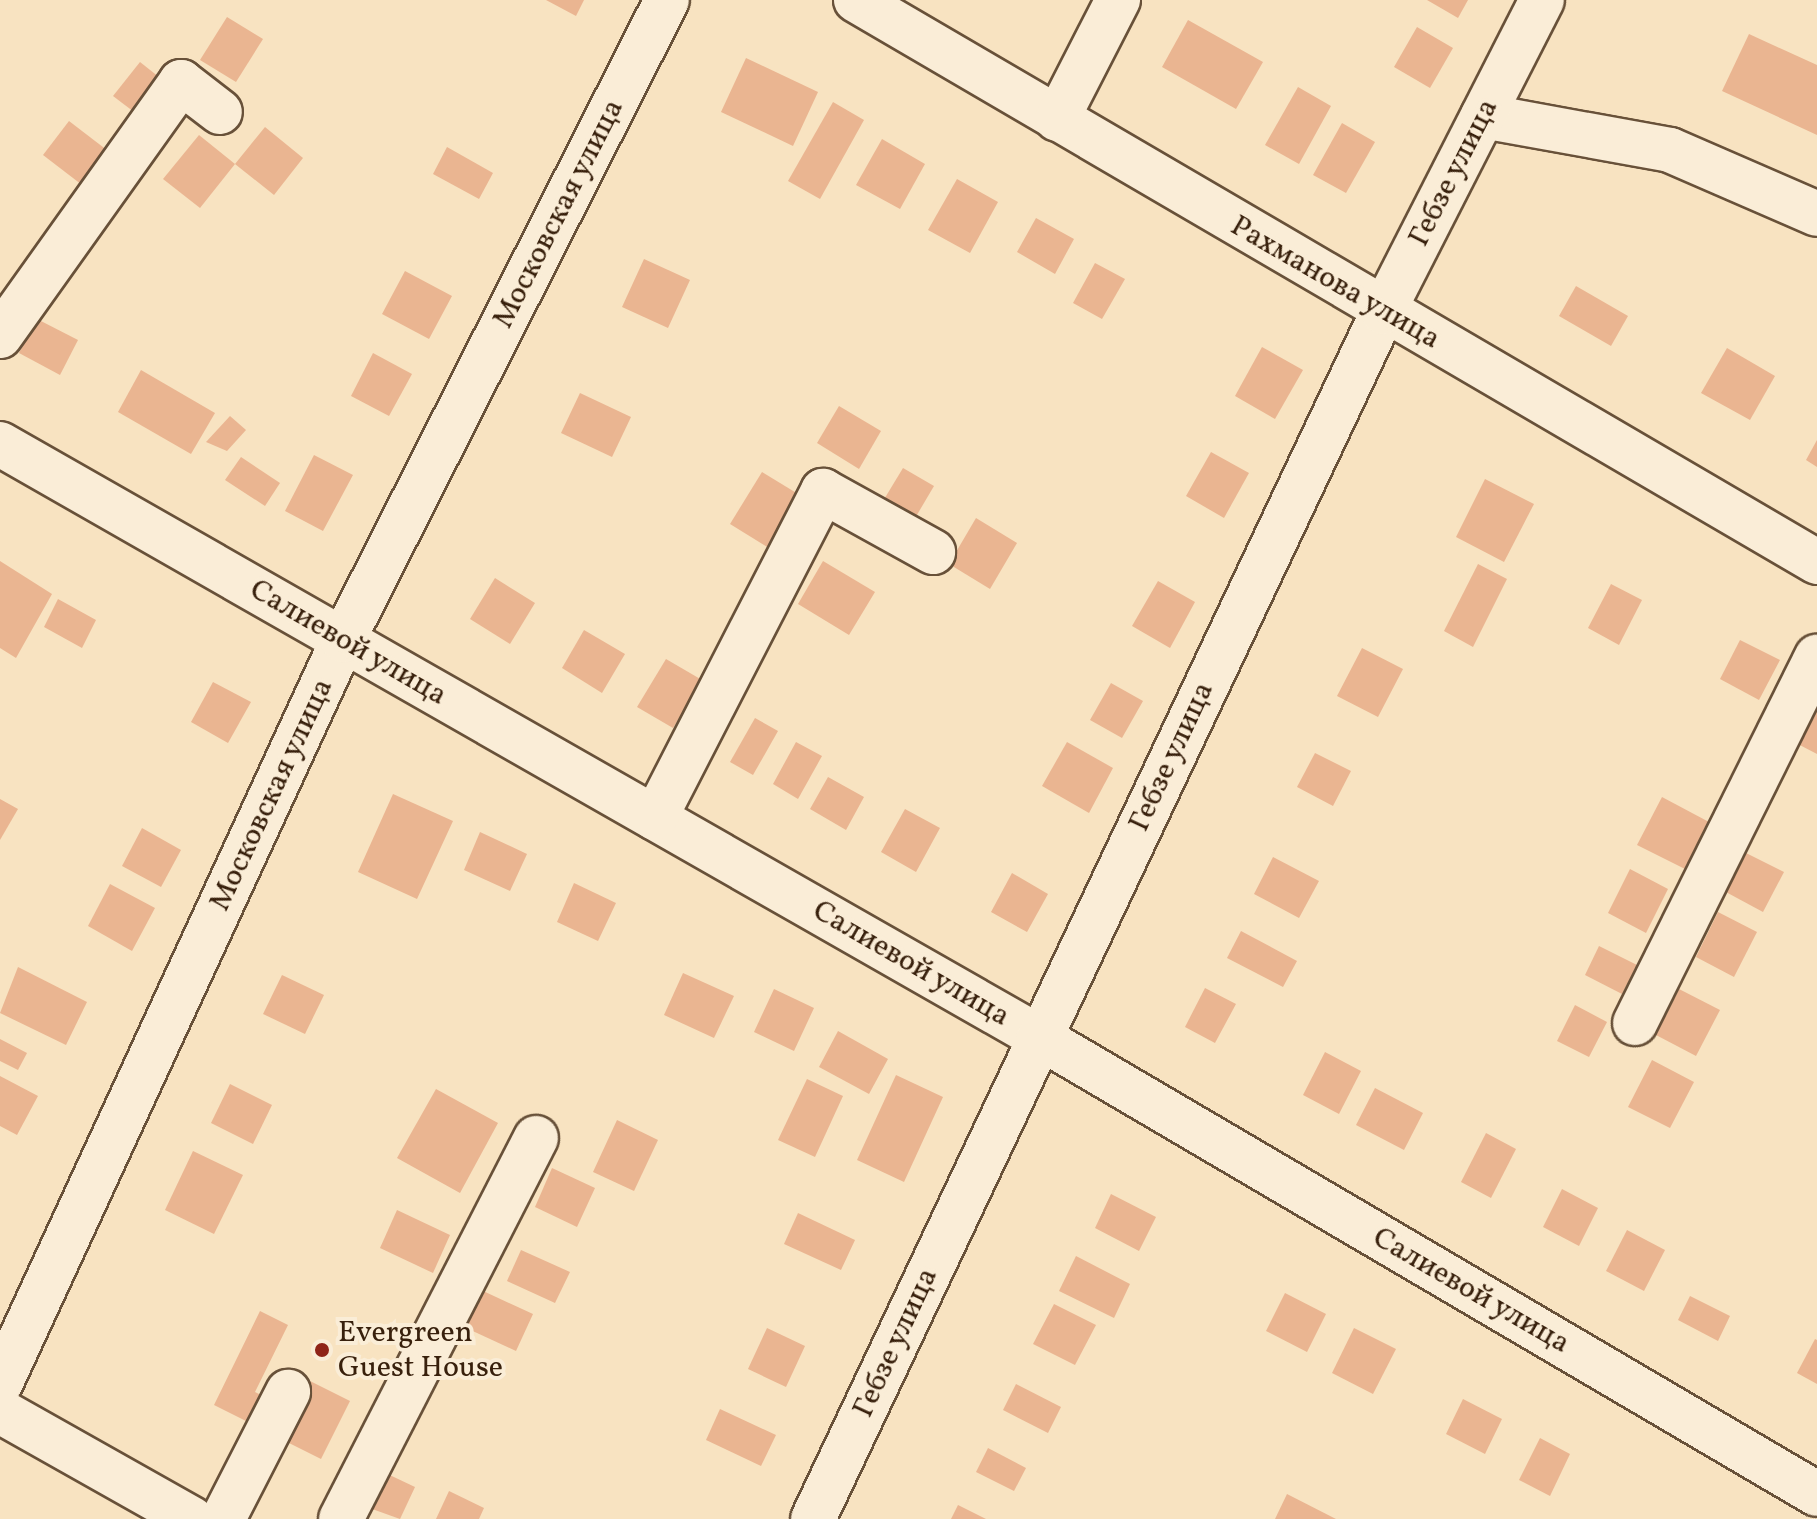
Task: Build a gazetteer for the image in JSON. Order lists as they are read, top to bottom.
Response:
{
  "streets": {
    "street": [
      "Гебзе улица",
      "Московская улица",
      "Рахманова улица",
      "Салиевой улица"
    ]
  },
  "crossings": [
    ["Гебзе улица", "Рахманова улица"],
    ["Гебзе улица", "Салиевой улица"],
    ["Московская улица", "Салиевой улица"]
  ],
  "places": ["Evergreen Guest House"]
}
